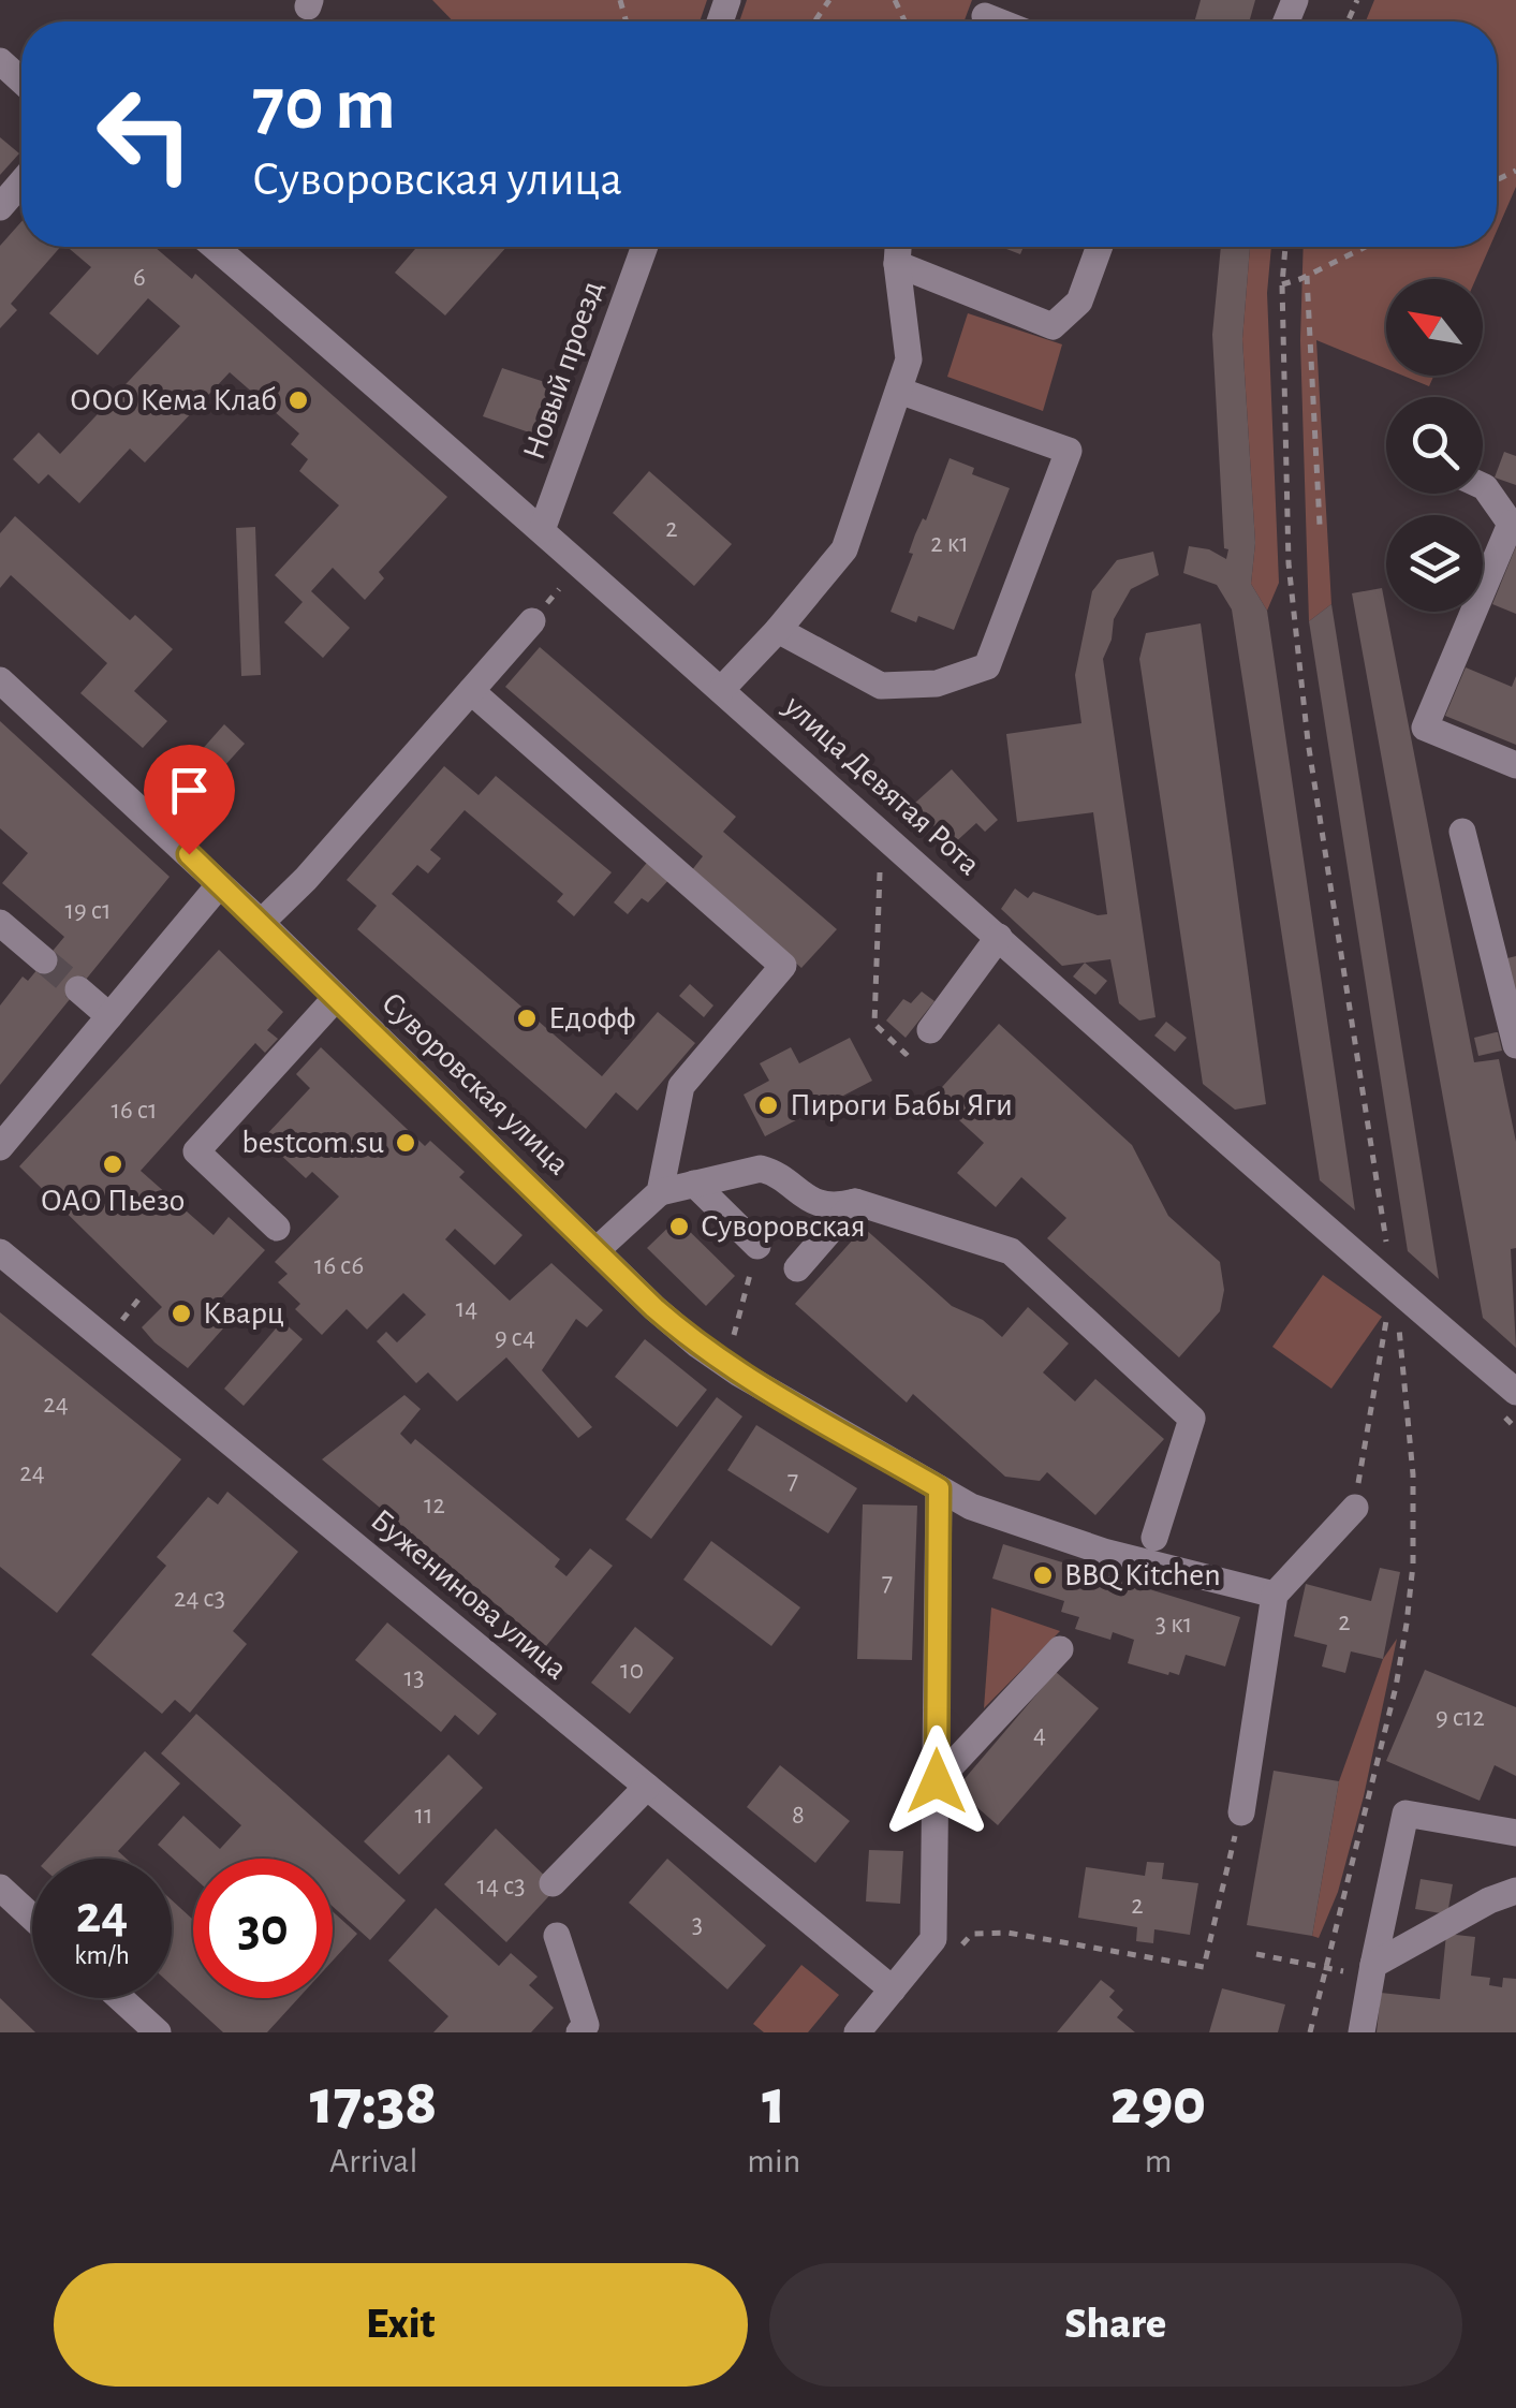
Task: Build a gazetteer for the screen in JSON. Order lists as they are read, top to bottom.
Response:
{
  "streets": {
    "street": [
      "Новый проезд",
      "улица Девятая Рота",
      "Суворовская улица",
      "Буженинова улица"
    ]
  },
  "crossings": [
    ["Новый проезд", "улица Девятая Рота"]
  ],
  "places": [
    "ООО Кема Клаб",
    "Едофф",
    "Пироги Бабы Яги",
    "bestcom.su",
    "ОАО Пьезо",
    "Суворовская",
    "Кварц",
    "BBQ Kitchen"
  ],
  "house_numbers": [
    "6",
    "2",
    "2 к1",
    "19 с1",
    "16 с1",
    "16 с6",
    "14",
    "9 с4",
    "24",
    "24",
    "7",
    "12",
    "7",
    "24 с3",
    "2",
    "3 к1",
    "10",
    "13",
    "9 с12",
    "4",
    "11",
    "8",
    "14 с3",
    "2",
    "3"
  ],
  "north": "top left",
  "page": {
    "turn": ["70 m", "Суворовская улица"],
    "speed": "24 km/h",
    "limit": "30",
    "eta": [
      "17:38",
      "Arrival",
      "1",
      "min",
      "290",
      "m"
    ],
    "buttons": ["Exit", "Share"]
  }
}
